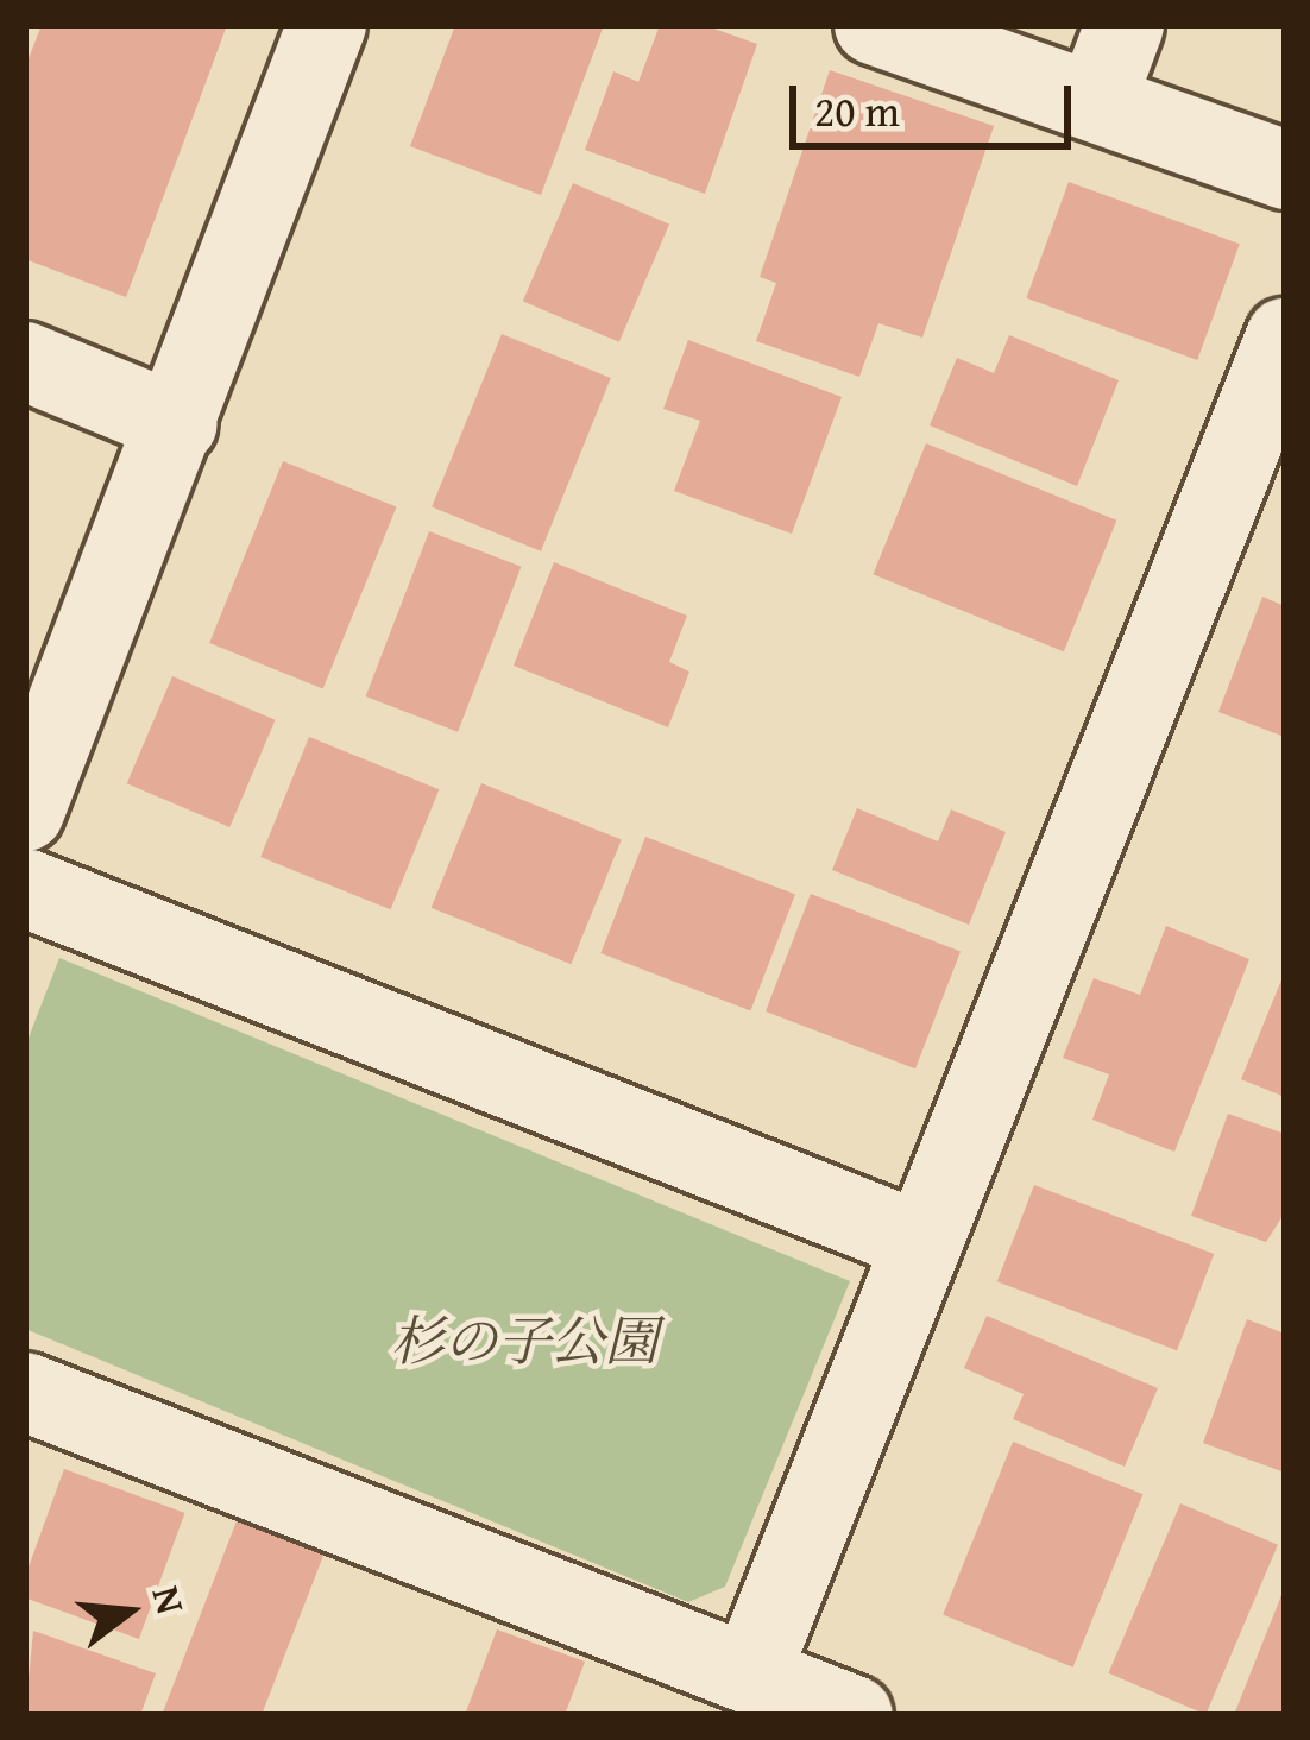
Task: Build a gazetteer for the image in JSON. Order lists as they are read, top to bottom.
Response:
{
  "parks": ["杉の子公園"],
  "scale_bar": "20 m",
  "north": "right"
}
